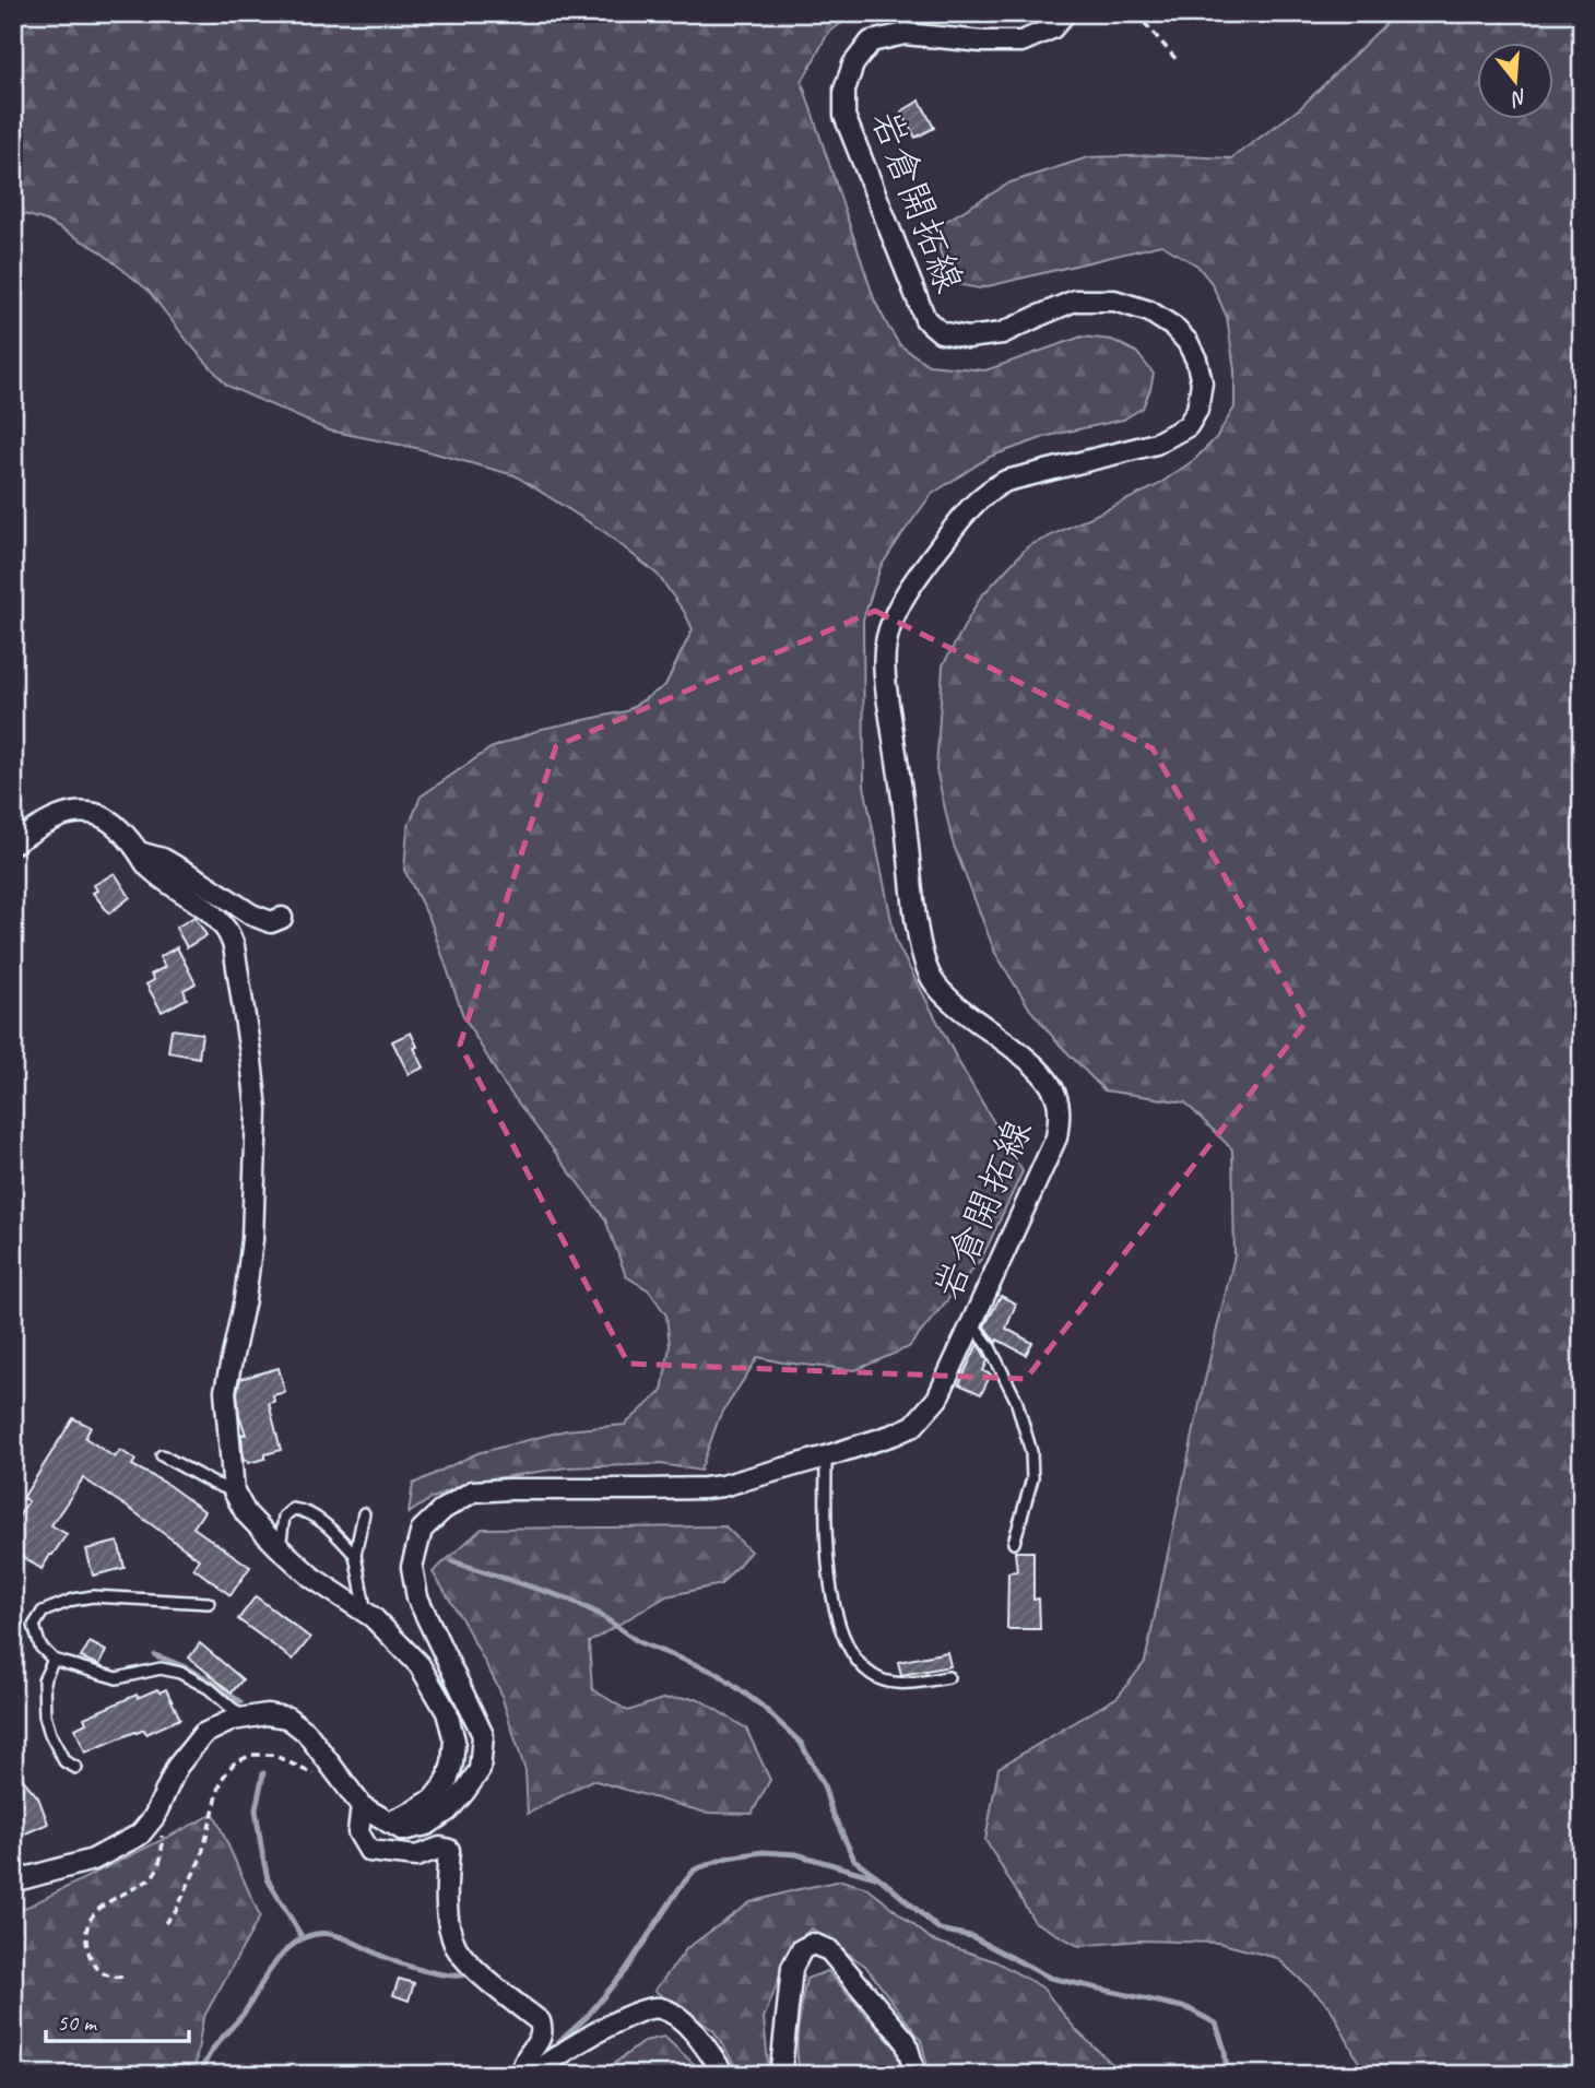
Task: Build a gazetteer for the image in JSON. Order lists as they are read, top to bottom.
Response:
{
  "streets": {
    "street": ["岩倉開拓線"]
  },
  "scale_bar": "50 m",
  "north": "bottom"
}
